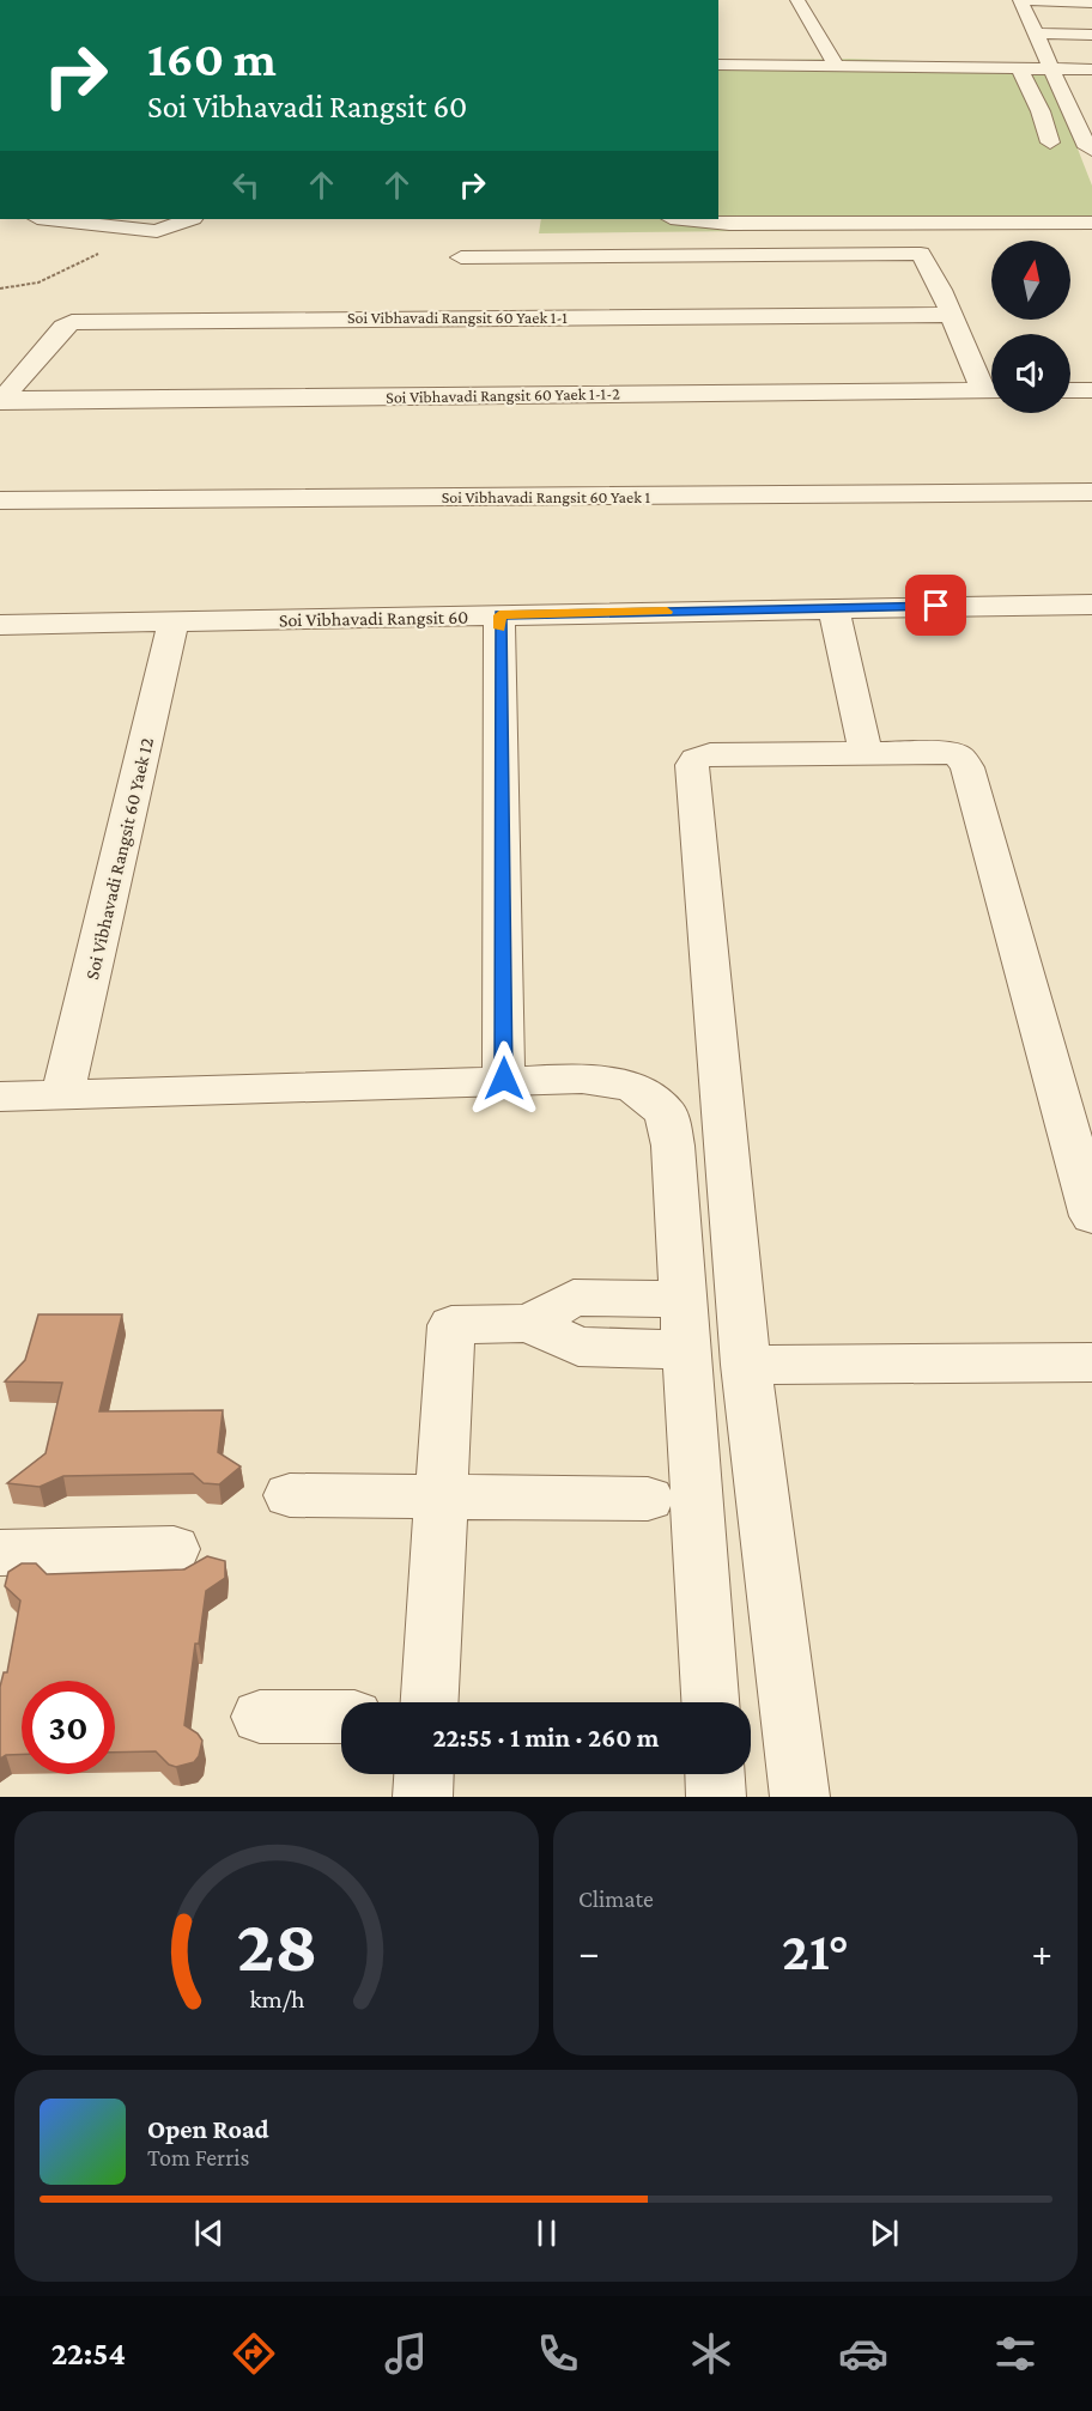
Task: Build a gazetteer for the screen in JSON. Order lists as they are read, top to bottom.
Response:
{
  "streets": {
    "street": [
      "Soi Vibhavadi Rangsit 60 Yaek 1-1",
      "Soi Vibhavadi Rangsit 60 Yaek 1-1-2",
      "Soi Vibhavadi Rangsit 60 Yaek 1",
      "Soi Vibhavadi Rangsit 60",
      "Soi Vibhavadi Rangsit 60 Yaek 12"
    ]
  },
  "crossings": [
    ["Soi Vibhavadi Rangsit 60 Yaek 1-1", "Soi Vibhavadi Rangsit 60 Yaek 1-1-2"],
    ["Soi Vibhavadi Rangsit 60", "Soi Vibhavadi Rangsit 60 Yaek 12"]
  ],
  "north": "top",
  "page": {
    "turn": ["160 m", "Soi Vibhavadi Rangsit 60"],
    "limit": "30",
    "trip": "22:55 · 1 min · 260 m",
    "tile": "Climate",
    "heat": ["−", "21°", "+"],
    "song": ["Open Road", "Tom Ferris"],
    "tabs": "22:54",
    "gauge": ["28", "km/h"]
  }
}
